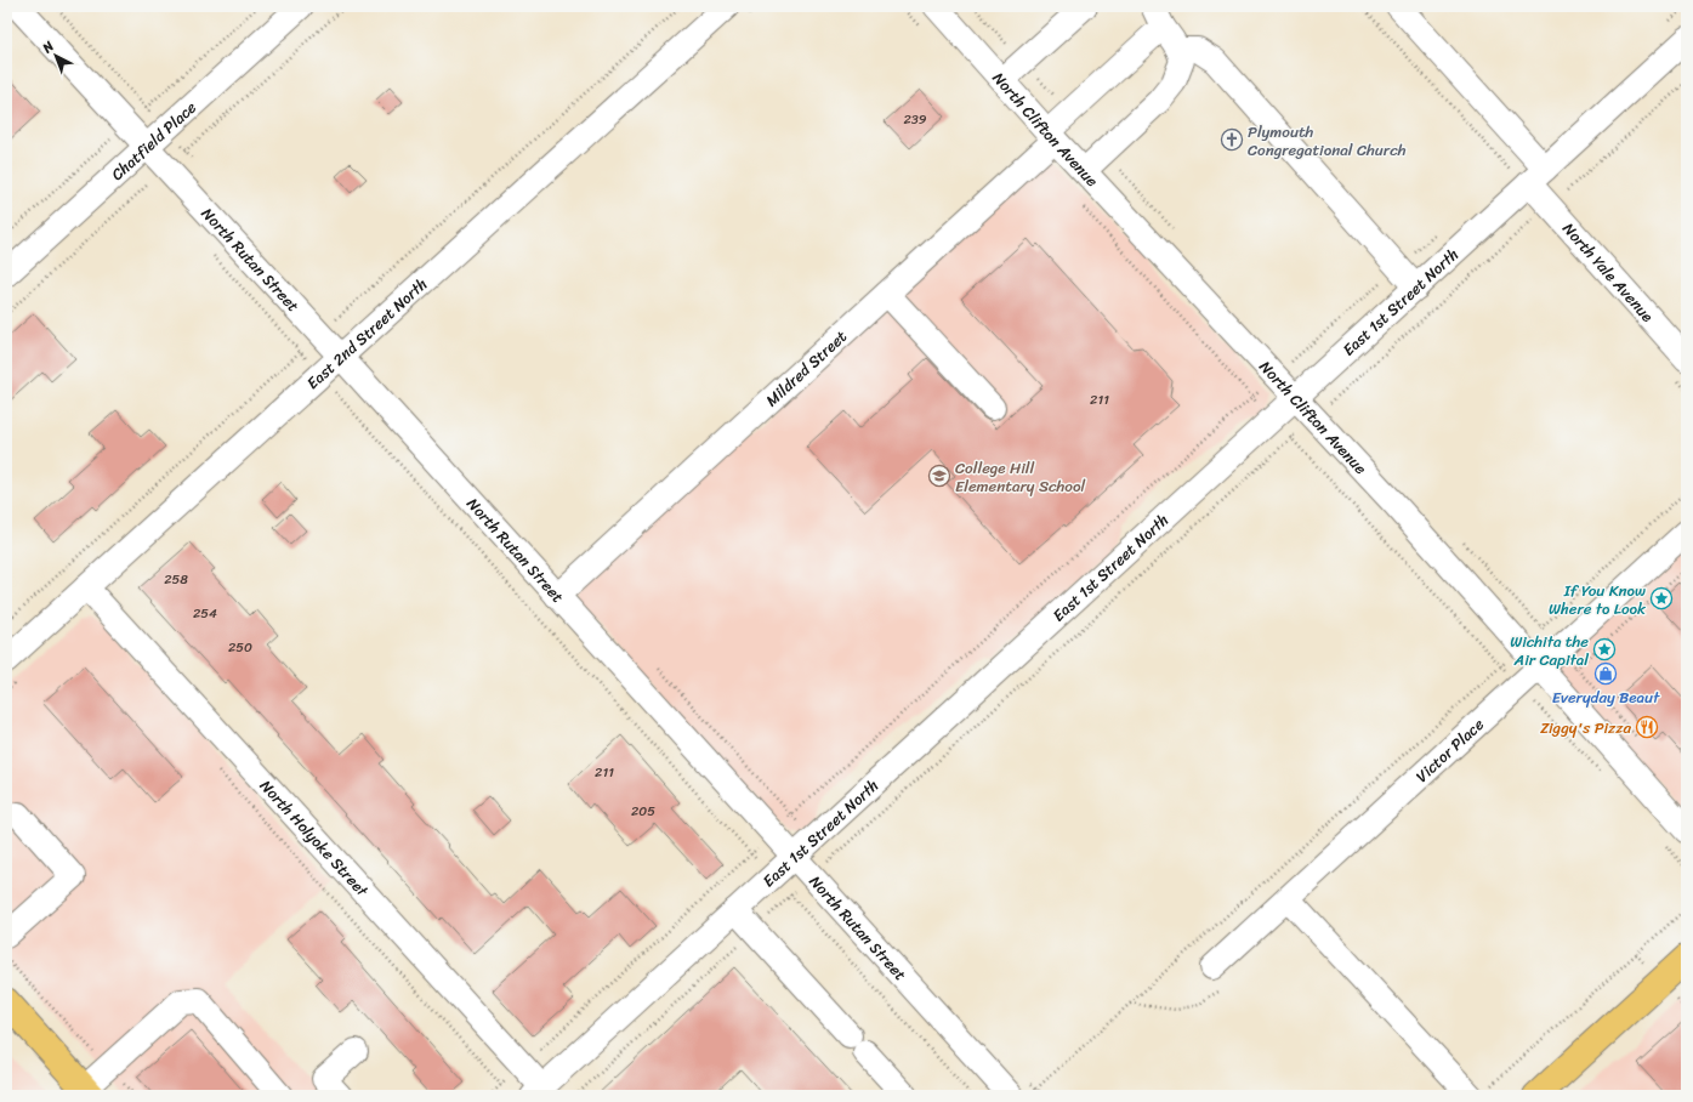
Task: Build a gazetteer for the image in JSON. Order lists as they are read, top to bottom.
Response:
{
  "streets": {
    "street": [
      "North Clifton Avenue",
      "Chatfield Place",
      "North Rutan Street",
      "North Yale Avenue",
      "East 1st Street North",
      "East 2nd Street North",
      "Mildred Street",
      "Victor Place",
      "North Holyoke Street"
    ]
  },
  "crossings": [
    ["North Clifton Avenue", "East 1st Street North"],
    ["North Clifton Avenue", "Mildred Street"],
    ["North Clifton Avenue", "Victor Place"],
    ["Chatfield Place", "North Rutan Street"],
    ["North Rutan Street", "East 1st Street North"],
    ["North Rutan Street", "East 2nd Street North"],
    ["North Rutan Street", "Mildred Street"],
    ["North Yale Avenue", "East 1st Street North"],
    ["East 1st Street North", "North Holyoke Street"],
    ["East 2nd Street North", "North Holyoke Street"]
  ],
  "places": {
    "church": ["Plymouth Congregational Church"],
    "school or university": ["College Hill Elementary School"],
    "place": ["If You Know Where to Look", "Wichita the Air Capital"],
    "shop": ["Everyday Beaut"],
    "restaurant": ["Ziggy's Pizza"]
  },
  "house_numbers": [
    "239",
    "211",
    "258",
    "254",
    "250",
    "211",
    "205"
  ],
  "north": "top left"
}
